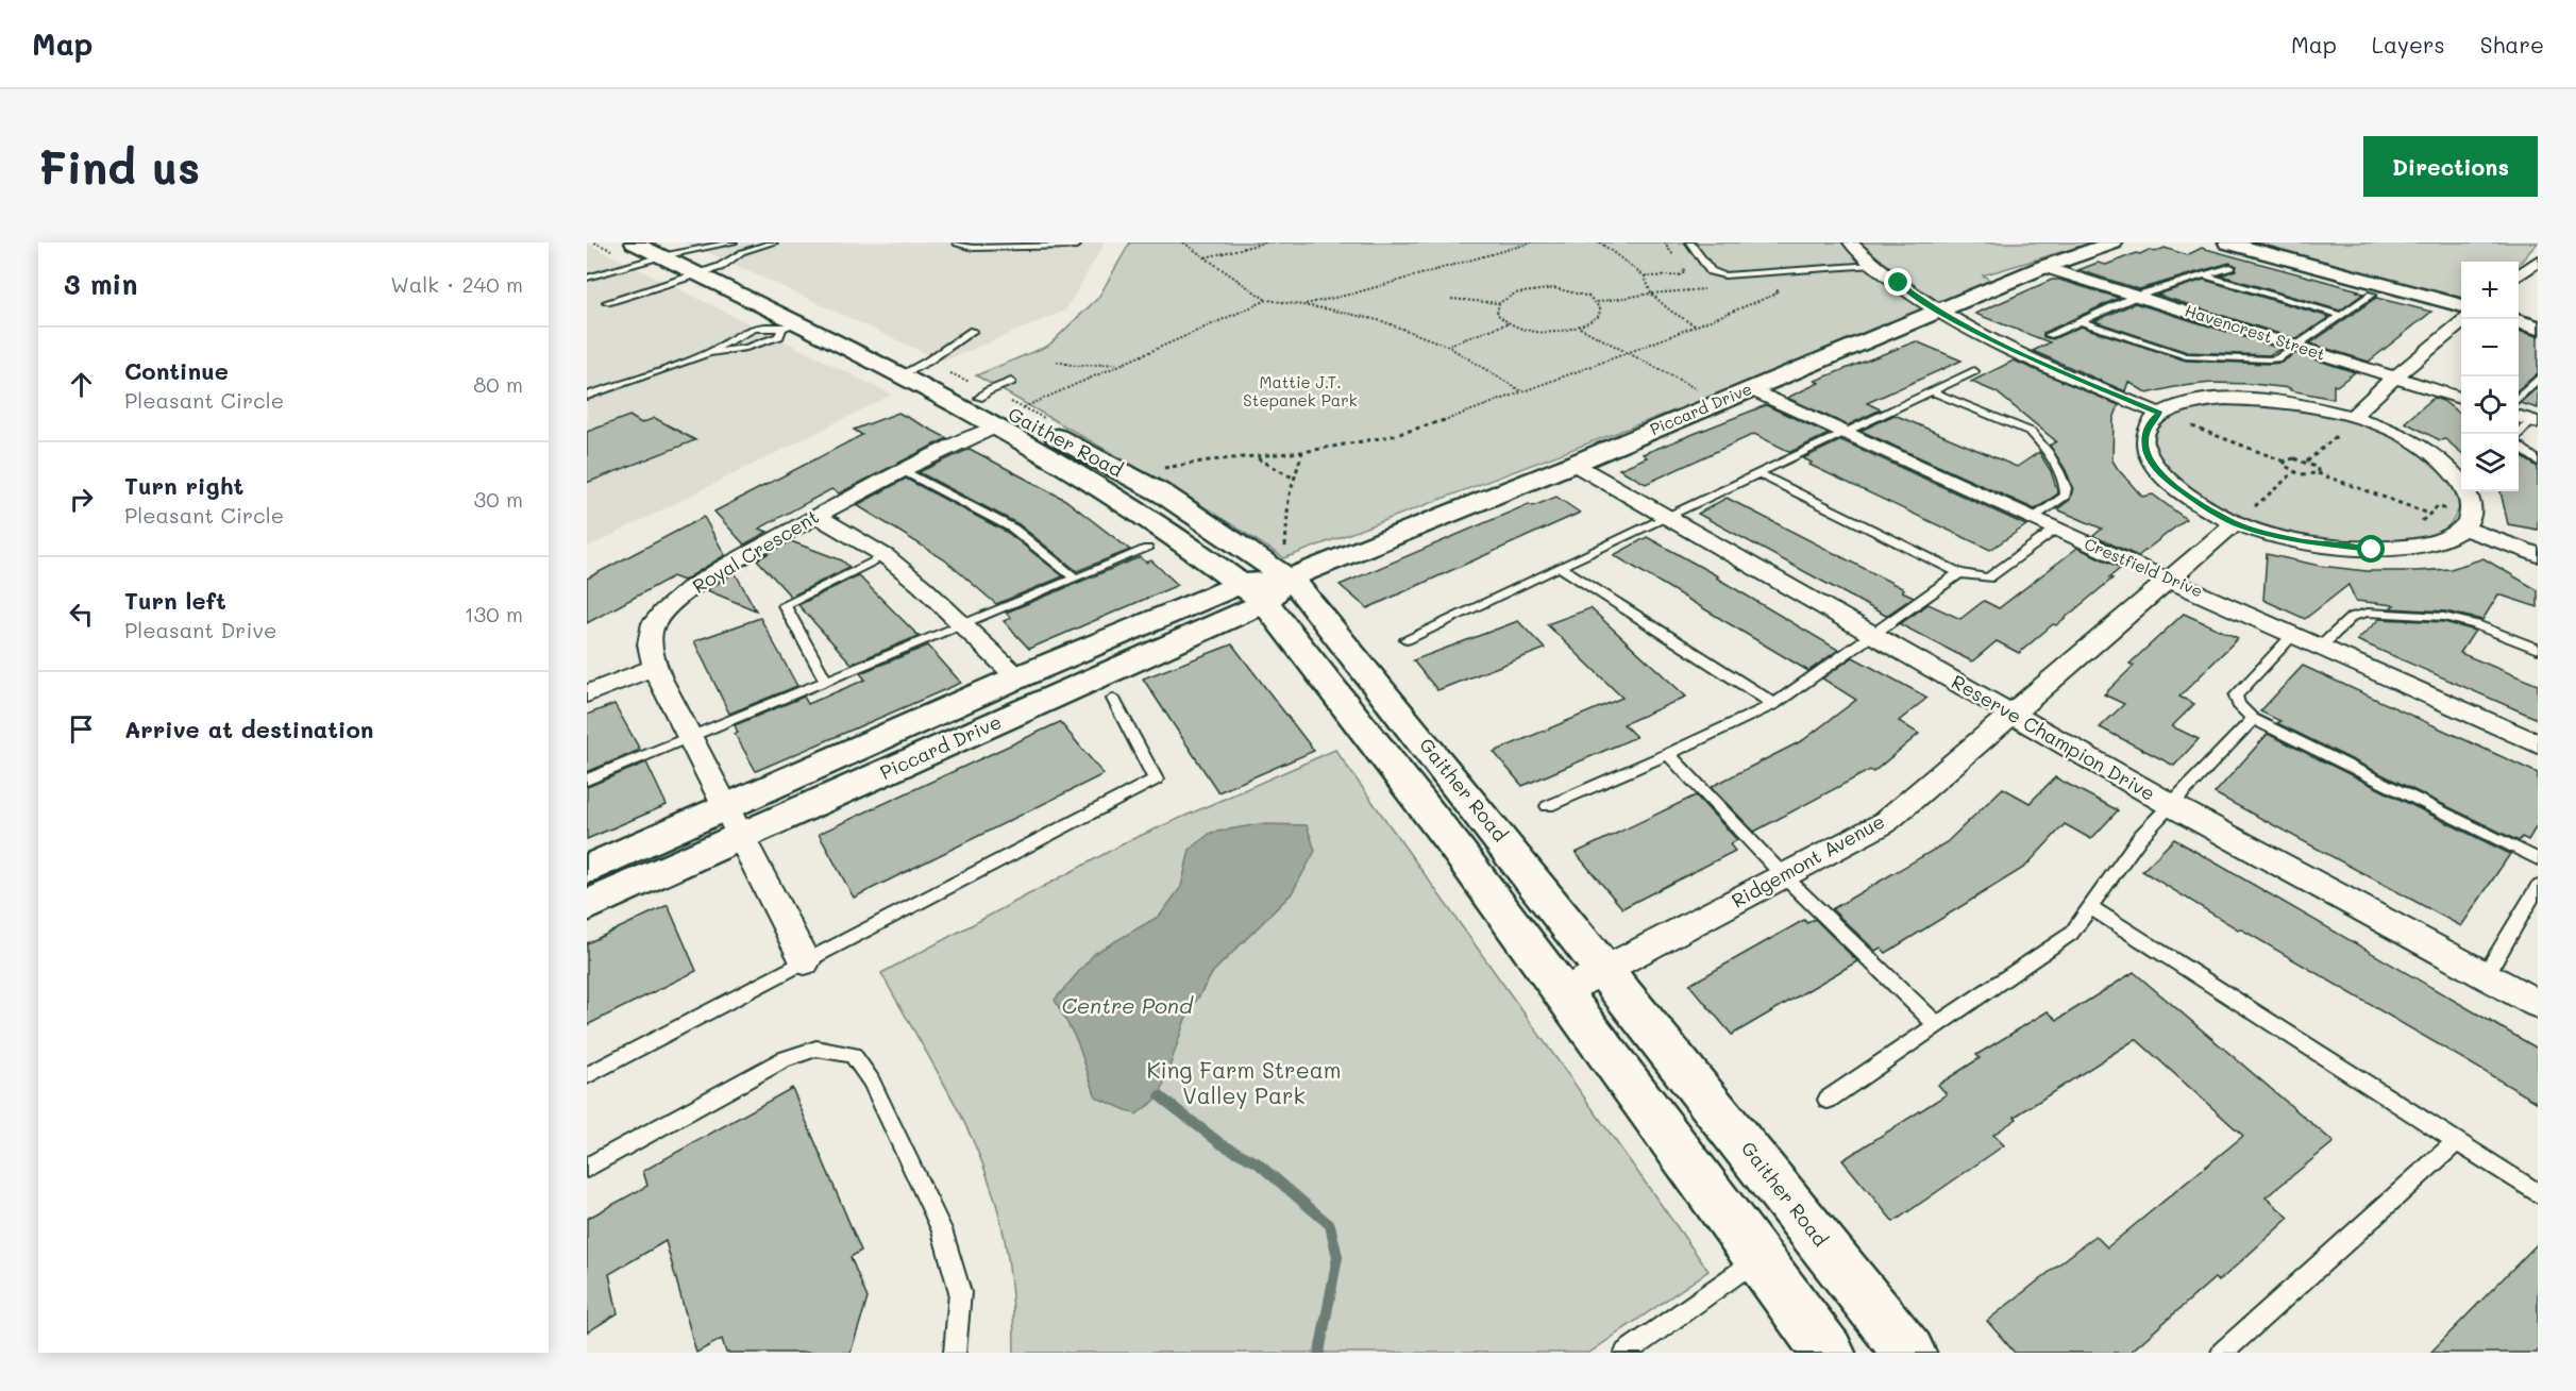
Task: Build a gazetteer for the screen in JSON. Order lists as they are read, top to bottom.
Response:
{
  "streets": {
    "main road": ["Piccard Drive", "Gaither Road"],
    "street": [
      "Havencrest Street",
      "Royal Crescent",
      "Crestfield Drive",
      "Reserve Champion Drive",
      "Ridgemont Avenue"
    ]
  },
  "crossings": [
    ["Havencrest Street", "Piccard Drive"],
    ["Piccard Drive", "Gaither Road"],
    ["Piccard Drive", "Royal Crescent"],
    ["Piccard Drive", "Crestfield Drive"],
    ["Piccard Drive", "Reserve Champion Drive"],
    ["Gaither Road", "Royal Crescent"],
    ["Gaither Road", "Ridgemont Avenue"],
    ["Crestfield Drive", "Ridgemont Avenue"],
    ["Reserve Champion Drive", "Ridgemont Avenue"]
  ],
  "water": ["Centre Pond"],
  "parks": ["Mattie J.T. Stepanek Park", "King Farm Stream Valley Park"],
  "page": {
    "header": "Map",
    "nav": ["Map", "Layers", "Share"],
    "buttons": "Directions",
    "title": "Find us",
    "heading": ["3 min", "Walk · 240 m"],
    "map_buttons": ["+", "−"],
    "list": [
      ["Continue", "Pleasant Circle", "80 m"],
      ["Turn right", "Pleasant Circle", "30 m"],
      ["Turn left", "Pleasant Drive", "130 m"],
      "Arrive at destination"
    ]
  }
}
